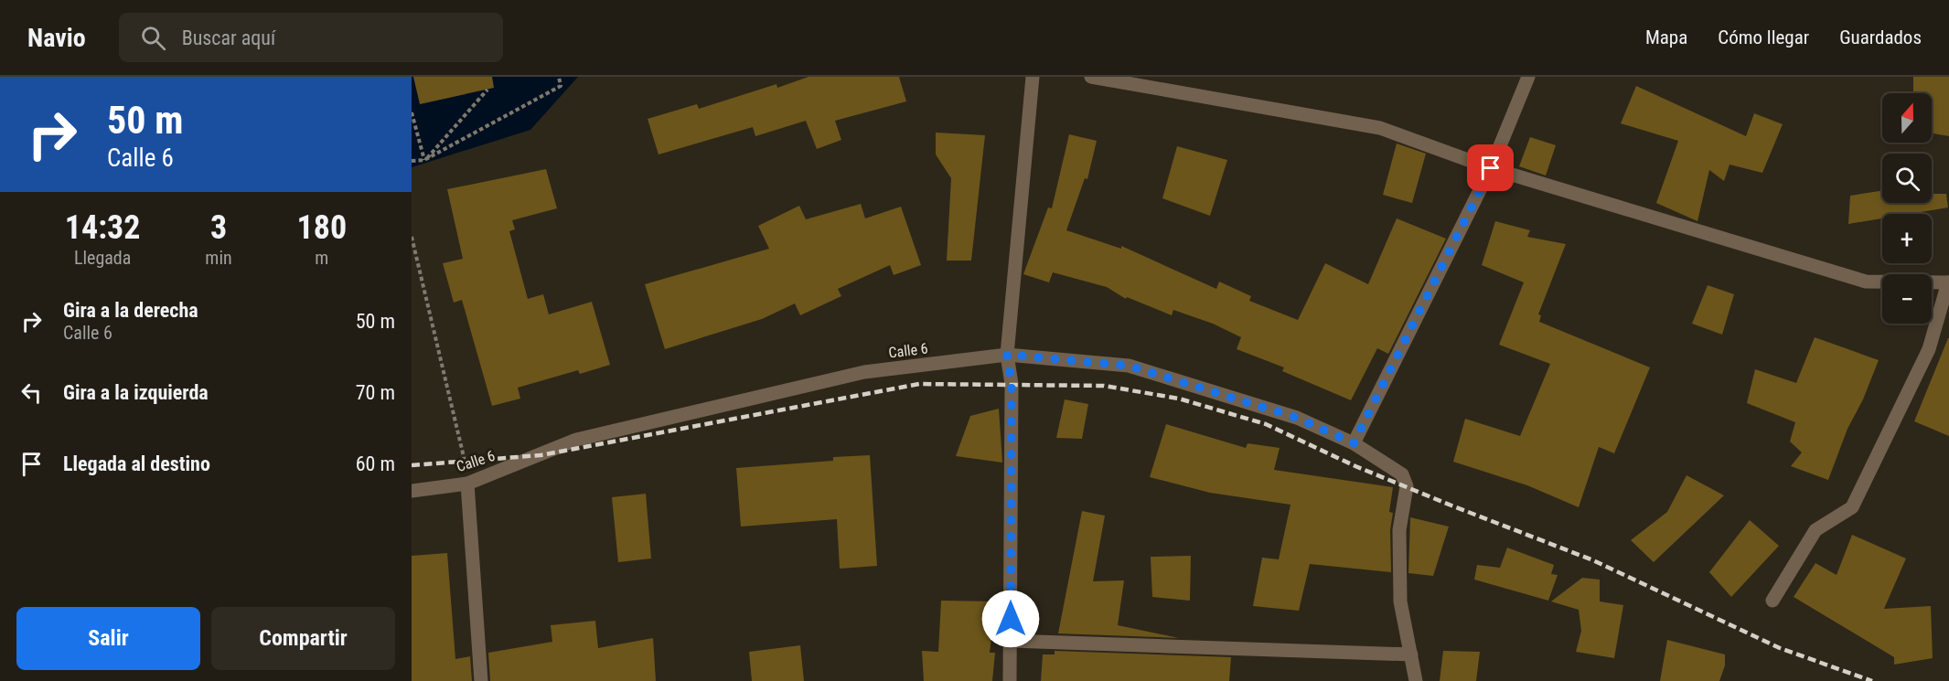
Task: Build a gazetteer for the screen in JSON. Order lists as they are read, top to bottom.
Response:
{
  "streets": {
    "street": ["Calle 6"]
  },
  "north": "top",
  "page": {
    "header": "Navio",
    "search": "Buscar aquí",
    "nav": ["Mapa", "Cómo llegar", "Guardados"],
    "turn": ["50 m", "Calle 6"],
    "map_buttons": ["+", "−"],
    "eta": [
      "14:32",
      "Llegada",
      "3",
      "min",
      "180",
      "m"
    ],
    "list": [
      {
        "name": "Gira a la derecha",
        "note": "Calle 6",
        "value": "50 m"
      },
      {
        "name": "Gira a la izquierda",
        "value": "70 m"
      },
      {
        "name": "Llegada al destino",
        "value": "60 m"
      }
    ],
    "buttons": ["Salir", "Compartir"]
  }
}
